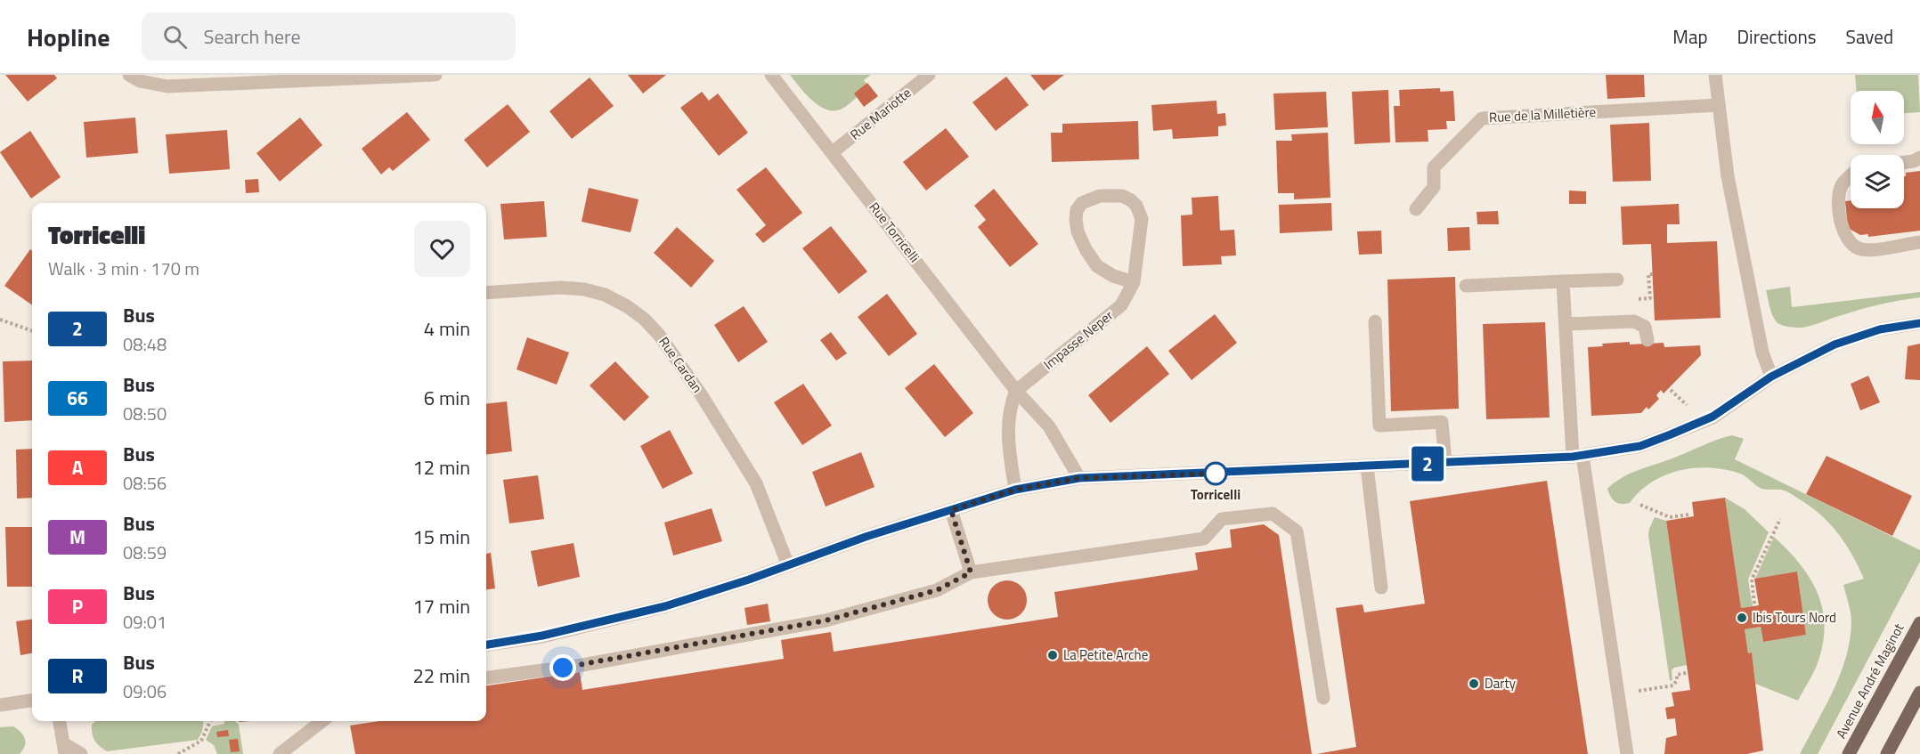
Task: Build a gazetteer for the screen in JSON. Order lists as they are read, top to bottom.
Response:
{
  "streets": {
    "main road": ["Avenue André Maginot"],
    "street": [
      "Rue Mariotte",
      "Rue de la Milletière",
      "Rue Torricelli",
      "Impasse Neper",
      "Rue Cardan"
    ]
  },
  "crossings": [
    ["Rue Mariotte", "Rue Torricelli"],
    ["Rue Torricelli", "Impasse Neper"]
  ],
  "places": [
    "Torricelli",
    "Ibis Tours Nord",
    "La Petite Arche",
    "Darty"
  ],
  "lines": ["bus line 2"],
  "north": "top",
  "page": {
    "header": "Hopline",
    "search": "Search here",
    "nav": ["Map", "Directions", "Saved"],
    "on_map": "2",
    "heading": ["Torricelli", "Walk · 3 min · 170 m"],
    "list": [
      {
        "mark": "2",
        "name": "Bus",
        "note": "08:48",
        "value": "4 min"
      },
      {
        "mark": "66",
        "name": "Bus",
        "note": "08:50",
        "value": "6 min"
      },
      {
        "mark": "A",
        "name": "Bus",
        "note": "08:56",
        "value": "12 min"
      },
      {
        "mark": "M",
        "name": "Bus",
        "note": "08:59",
        "value": "15 min"
      },
      {
        "mark": "P",
        "name": "Bus",
        "note": "09:01",
        "value": "17 min"
      },
      {
        "mark": "R",
        "name": "Bus",
        "note": "09:06",
        "value": "22 min"
      }
    ]
  }
}
